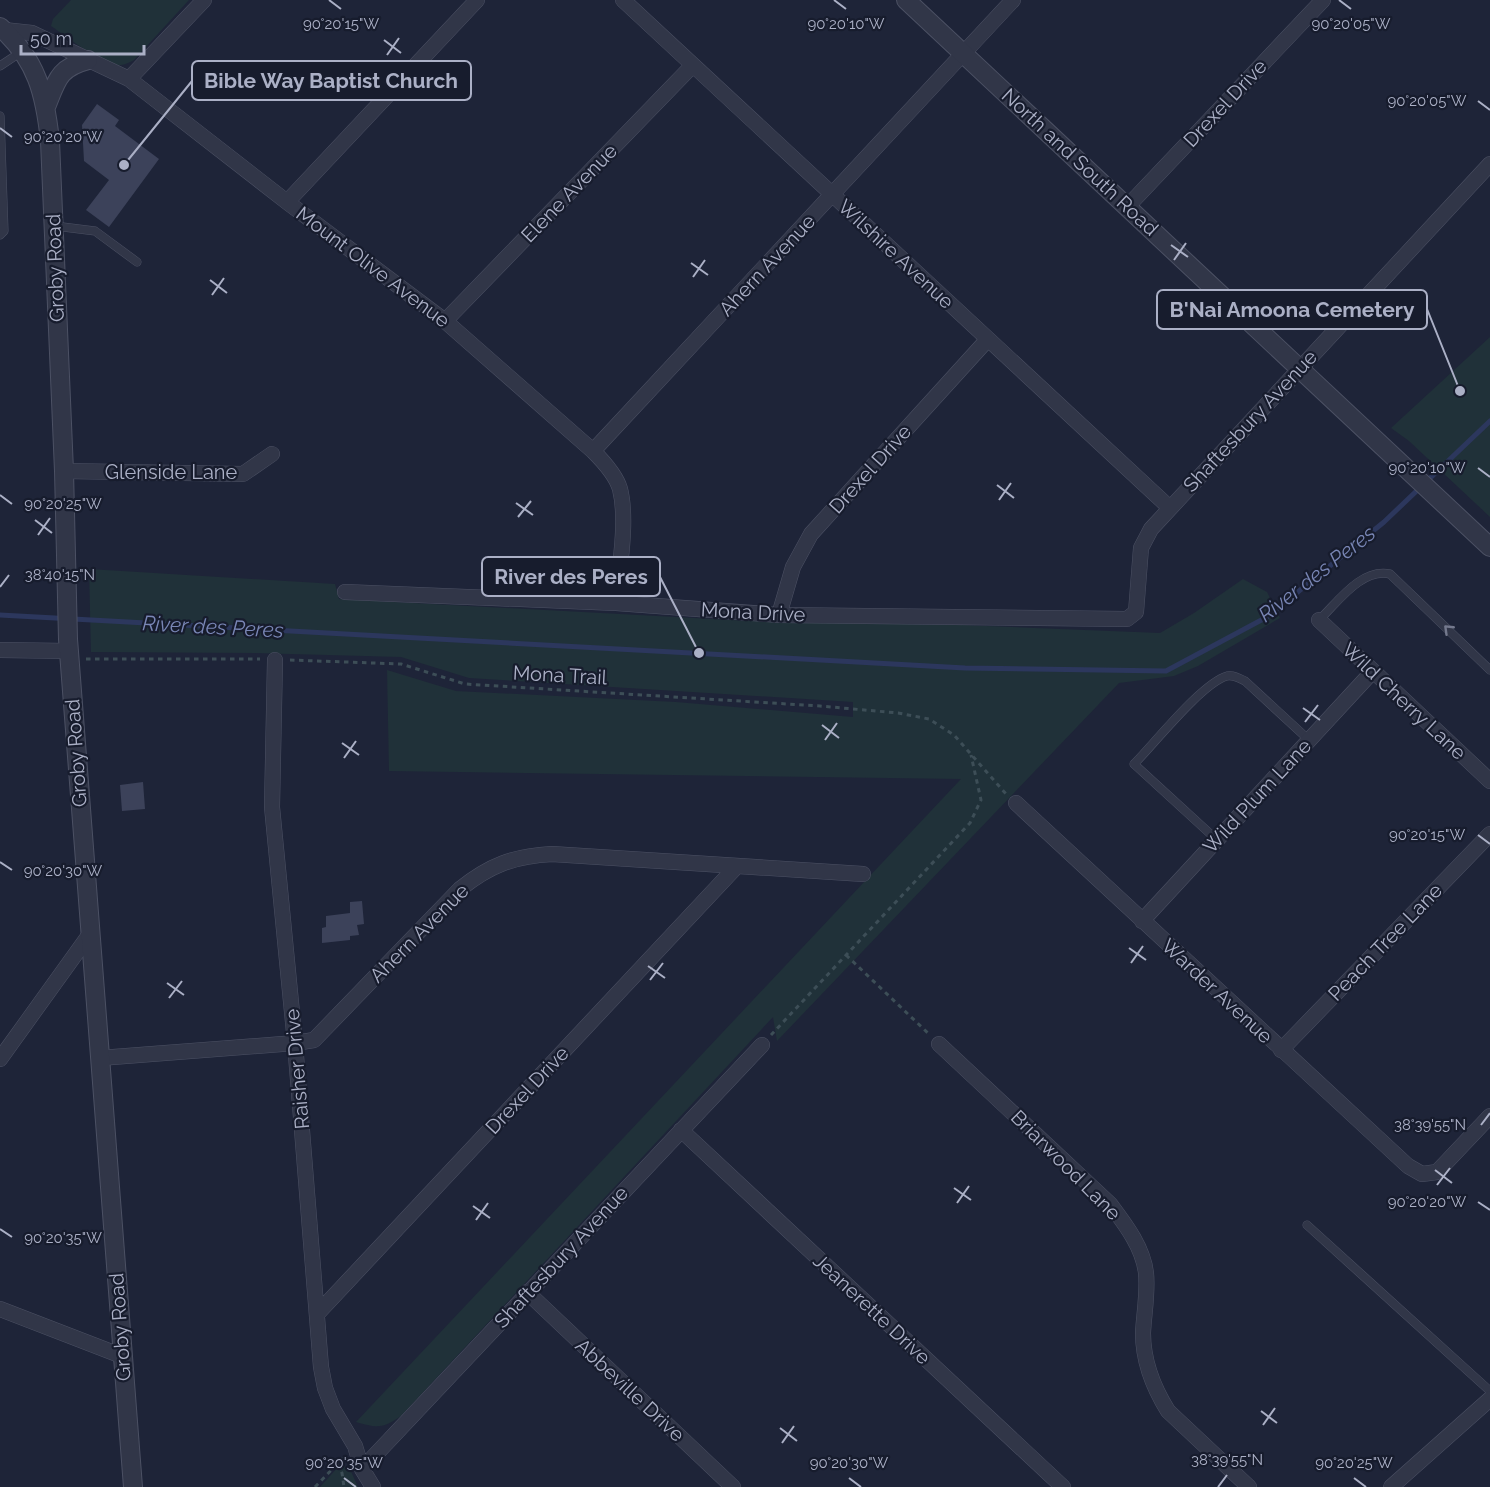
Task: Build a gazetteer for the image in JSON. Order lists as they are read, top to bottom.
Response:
{
  "streets": {
    "street": [
      "Drexel Drive",
      "North and South Road",
      "Elene Avenue",
      "Wilshire Avenue",
      "Ahern Avenue",
      "Mount Olive Avenue",
      "Groby Road",
      "Shaftesbury Avenue",
      "Glenside Lane",
      "Mona Drive",
      "Wild Cherry Lane",
      "Wild Plum Lane",
      "Peach Tree Lane",
      "Warder Avenue",
      "Raisher Drive",
      "Briarwood Lane",
      "Jeanerette Drive",
      "Abbeville Drive"
    ],
    "path": ["Mona Trail"]
  },
  "crossings": [
    ["Drexel Drive", "North and South Road"],
    ["Drexel Drive", "Wilshire Avenue"],
    ["Drexel Drive", "Ahern Avenue"],
    ["Drexel Drive", "Mona Drive"],
    ["Drexel Drive", "Raisher Drive"],
    ["North and South Road", "Ahern Avenue"],
    ["North and South Road", "Shaftesbury Avenue"],
    ["Elene Avenue", "Wilshire Avenue"],
    ["Elene Avenue", "Mount Olive Avenue"],
    ["Wilshire Avenue", "Ahern Avenue"],
    ["Wilshire Avenue", "Shaftesbury Avenue"],
    ["Ahern Avenue", "Mount Olive Avenue"],
    ["Ahern Avenue", "Groby Road"],
    ["Ahern Avenue", "Raisher Drive"],
    ["Mount Olive Avenue", "Groby Road"],
    ["Mount Olive Avenue", "Mona Drive"],
    ["Groby Road", "Glenside Lane"],
    ["Groby Road", "Mona Trail"],
    ["Shaftesbury Avenue", "Mona Drive"],
    ["Shaftesbury Avenue", "Raisher Drive"],
    ["Shaftesbury Avenue", "Jeanerette Drive"],
    ["Shaftesbury Avenue", "Abbeville Drive"],
    ["Mona Trail", "Warder Avenue"],
    ["Mona Trail", "Raisher Drive"],
    ["Wild Cherry Lane", "Wild Plum Lane"],
    ["Wild Plum Lane", "Warder Avenue"],
    ["Peach Tree Lane", "Warder Avenue"]
  ],
  "water": ["River des Peres"],
  "places": ["Bible Way Baptist Church", "B'Nai Amoona Cemetery", "River des Peres"],
  "scale_bar": "50 m",
  "coordinates": [
    "90°20'15\"W",
    "90°20'10\"W",
    "90°20'05\"W",
    "90°20'20\"W",
    "90°20'25\"W",
    "38°40'15\"N",
    "90°20'30\"W",
    "38°39'55\"N",
    "90°20'35\"W"
  ]
}
